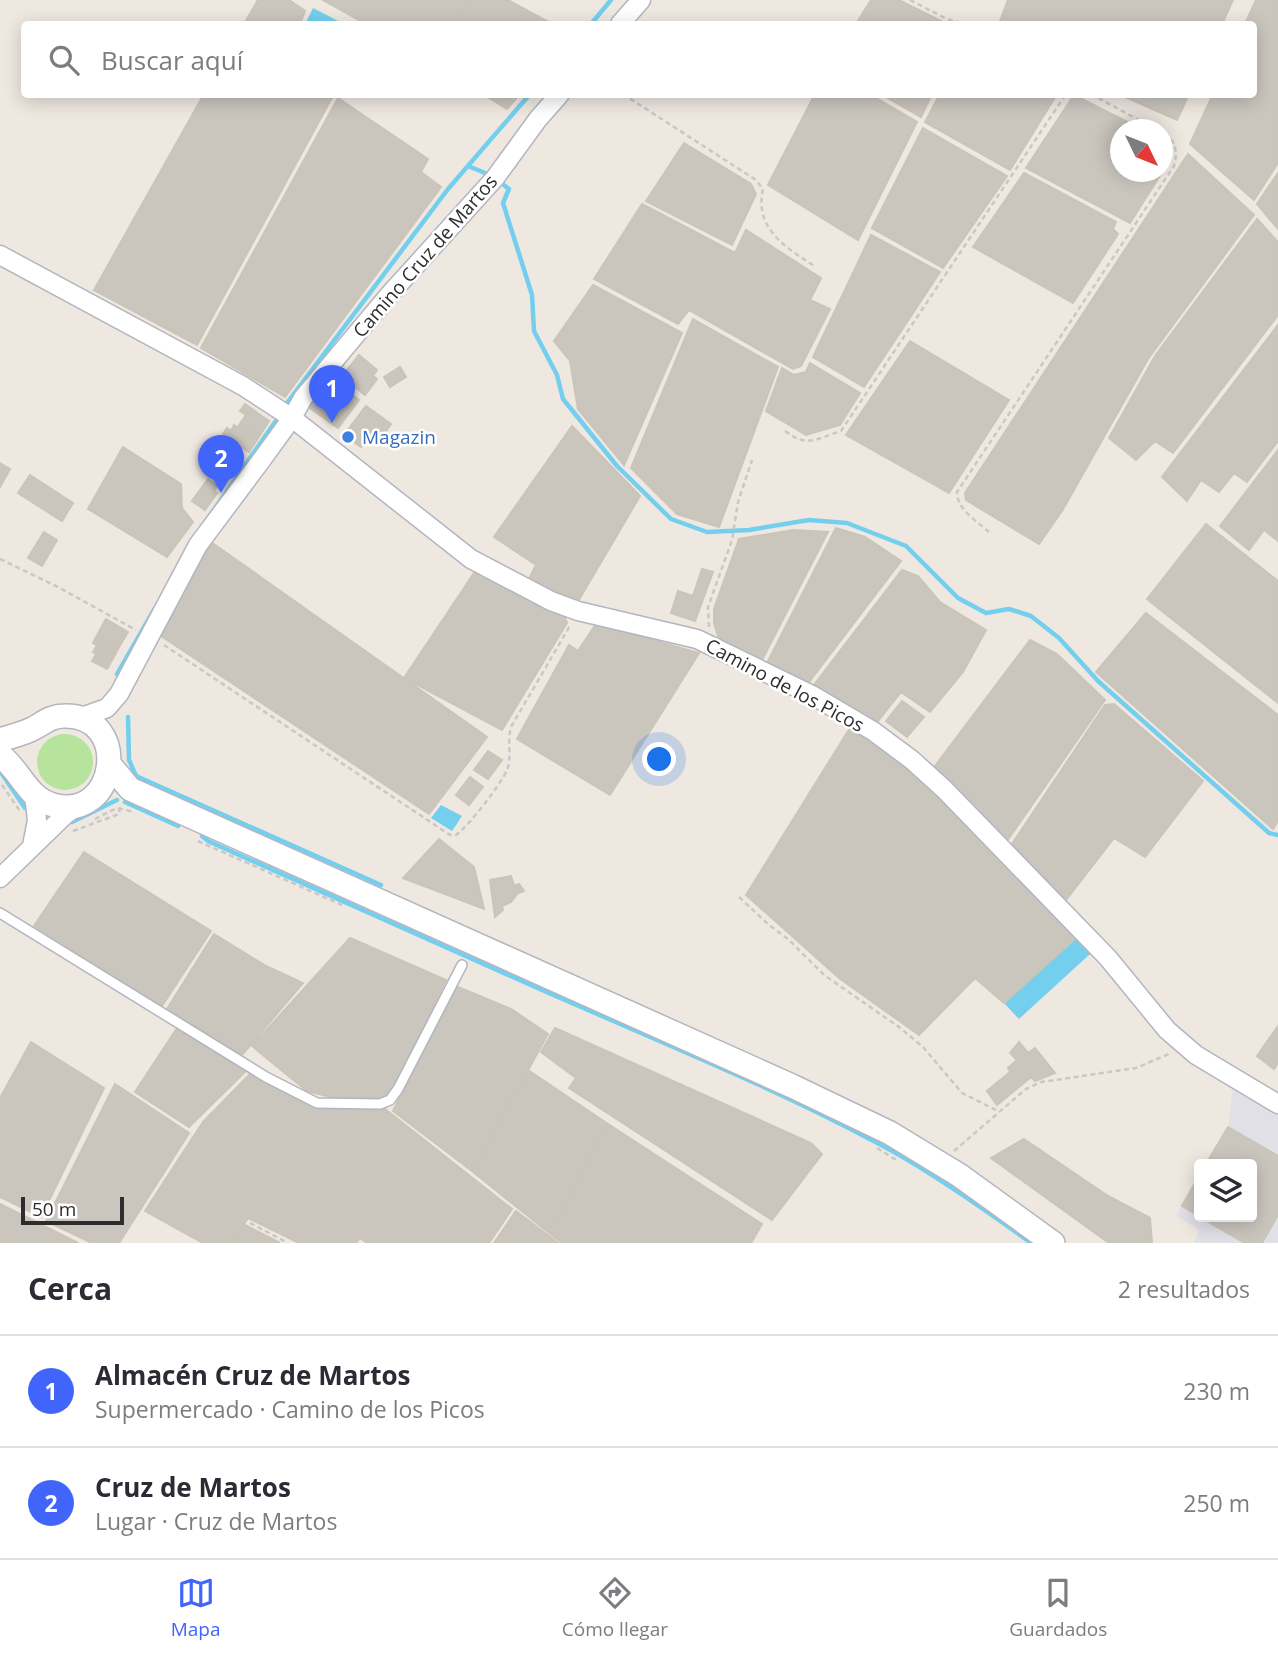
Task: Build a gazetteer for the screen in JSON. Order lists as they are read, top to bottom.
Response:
{
  "streets": {
    "street": ["Camino Cruz de Martos", "Camino de los Picos"]
  },
  "crossings": [
    ["Camino Cruz de Martos", "Camino de los Picos"]
  ],
  "places": ["Magazin"],
  "scale_bar": "50 m",
  "north": "bottom right",
  "page": {
    "search": "Buscar aquí",
    "pins": ["1", "2"],
    "scale": "50 m",
    "heading": ["Cerca", "2 resultados"],
    "list": [
      {
        "mark": "1",
        "name": "Almacén Cruz de Martos",
        "note": "Supermercado · Camino de los Picos",
        "value": "230 m"
      },
      {
        "mark": "2",
        "name": "Cruz de Martos",
        "note": "Lugar · Cruz de Martos",
        "value": "250 m"
      }
    ],
    "nav": ["Mapa", "Cómo llegar", "Guardados"]
  }
}
